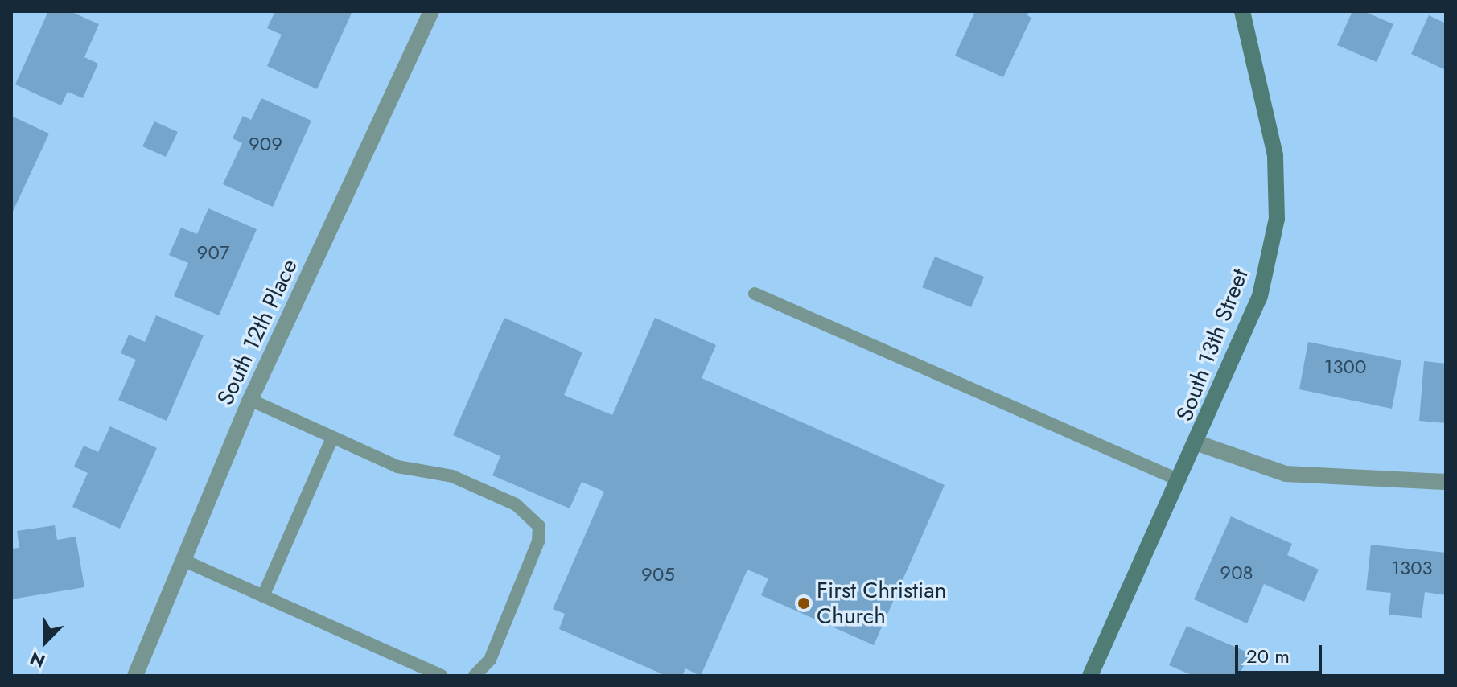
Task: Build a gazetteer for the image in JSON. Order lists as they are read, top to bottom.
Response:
{
  "streets": {
    "street": ["South 12th Place", "South 13th Street"]
  },
  "places": ["First Christian Church"],
  "house_numbers": [
    "909",
    "907",
    "1300",
    "1303",
    "908",
    "905"
  ],
  "scale_bar": "20 m",
  "north": "bottom left"
}
